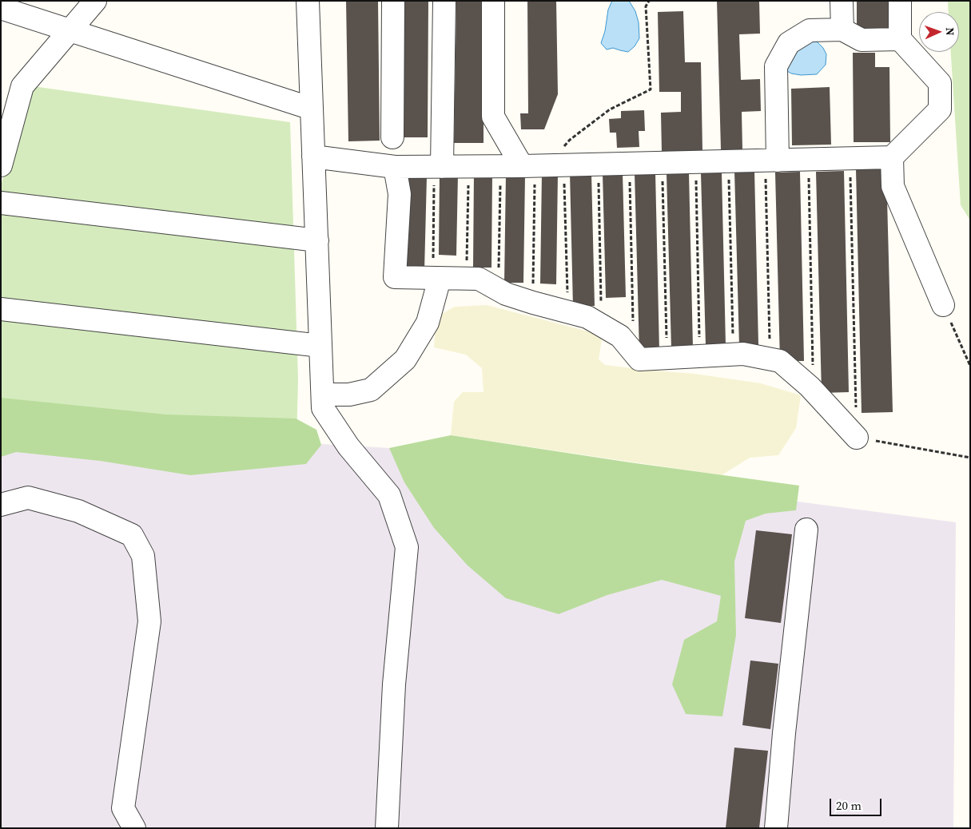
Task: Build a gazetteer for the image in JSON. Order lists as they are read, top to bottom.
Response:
{
  "scale_bar": "20 m",
  "north": "right"
}
